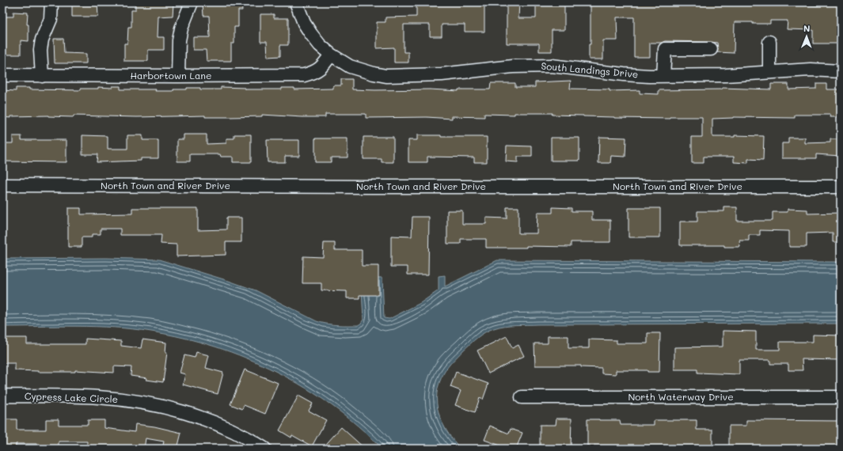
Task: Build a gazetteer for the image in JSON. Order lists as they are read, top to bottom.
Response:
{
  "streets": {
    "street": [
      "South Landings Drive",
      "Harbortown Lane",
      "North Town and River Drive",
      "North Waterway Drive",
      "Cypress Lake Circle"
    ]
  },
  "crossings": [
    ["South Landings Drive", "Harbortown Lane"]
  ],
  "north": "top"
}
